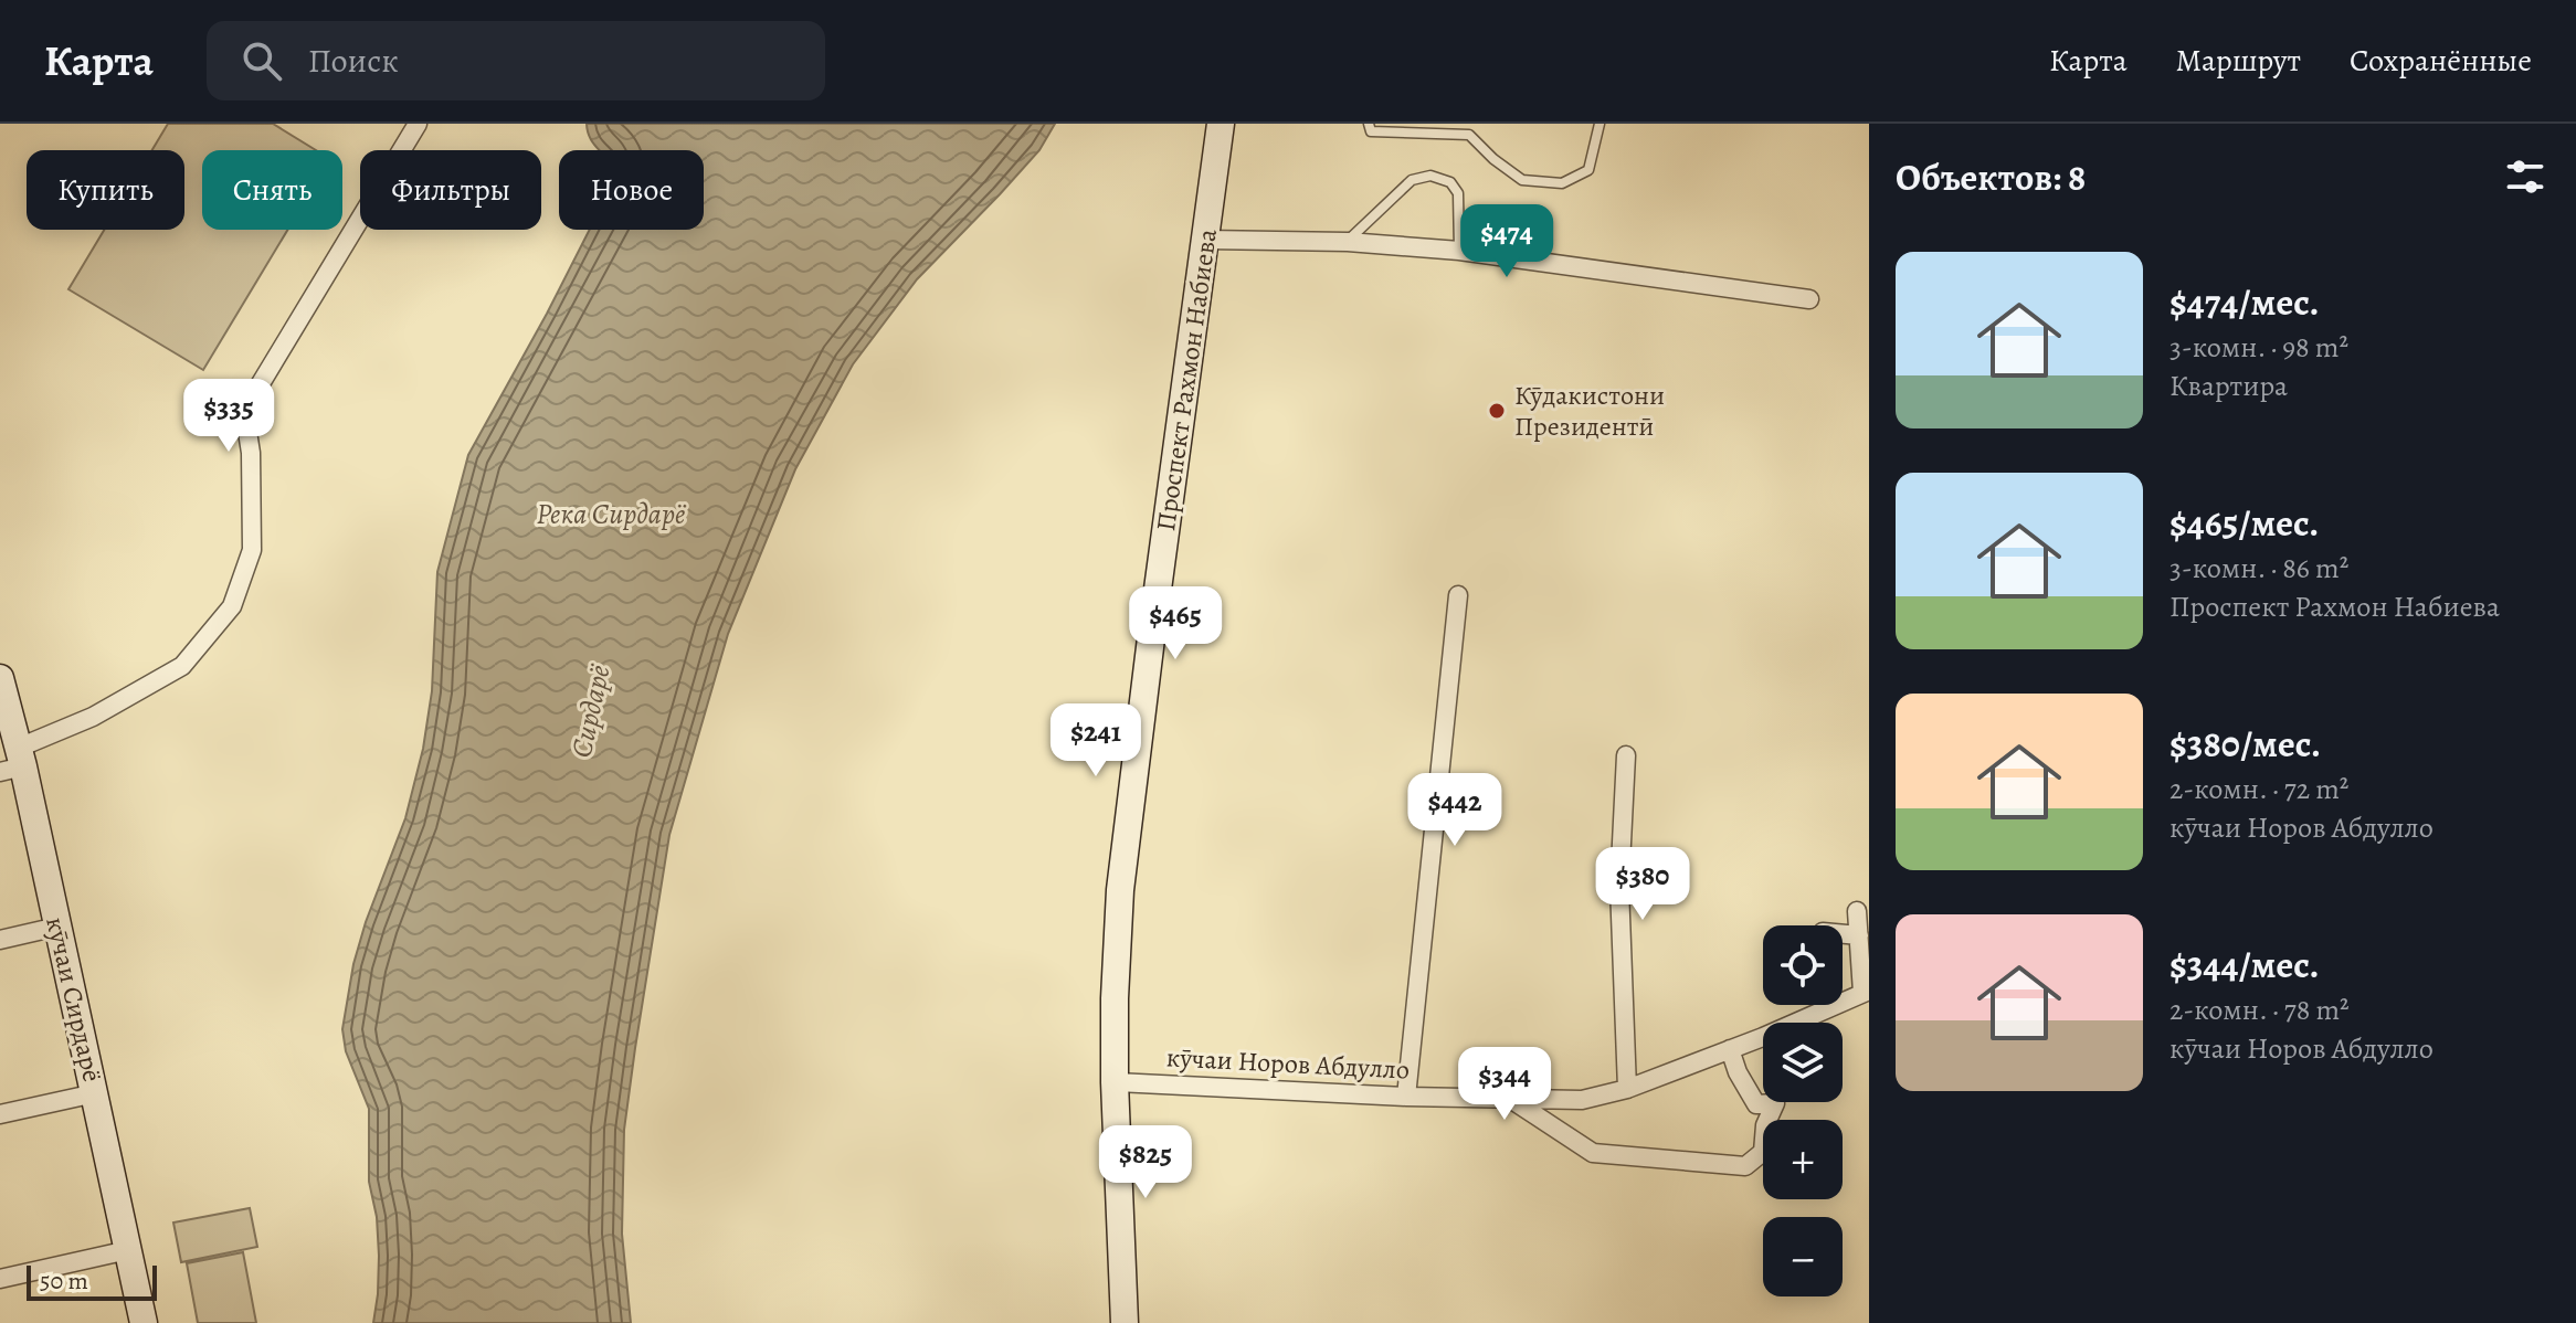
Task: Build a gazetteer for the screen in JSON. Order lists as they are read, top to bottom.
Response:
{
  "streets": {
    "main road": ["Проспект Рахмон Набиева", "кӯчаи Сирдарё"],
    "street": ["кӯчаи Норов Абдулло"]
  },
  "crossings": [
    ["Проспект Рахмон Набиева", "кӯчаи Норов Абдулло"]
  ],
  "water": ["Река Сирдарё", "Сирдарё"],
  "places": ["Кӯдакистони Президентӣ"],
  "scale_bar": "50 m",
  "page": {
    "header": "Карта",
    "search": "Поиск",
    "nav": ["Карта", "Маршрут", "Сохранённые"],
    "heading": "Объектов: 8",
    "chip": [
      "Купить",
      "Снять",
      "Фильтры",
      "Новое"
    ],
    "price": [
      "$474",
      "$335",
      "$465",
      "$241",
      "$442",
      "$380",
      "$344",
      "$825"
    ],
    "list": [
      {
        "name": "$474/мес.",
        "note": "3-комн. · 98 m² · Квартира"
      },
      {
        "name": "$465/мес.",
        "note": "3-комн. · 86 m² · Проспект Рахмон Набиева"
      },
      {
        "name": "$380/мес.",
        "note": "2-комн. · 72 m² · кӯчаи Норов Абдулло"
      },
      {
        "name": "$344/мес.",
        "note": "2-комн. · 78 m² · кӯчаи Норов Абдулло"
      }
    ],
    "map_buttons": ["+", "−"],
    "scale": "50 m"
  }
}
